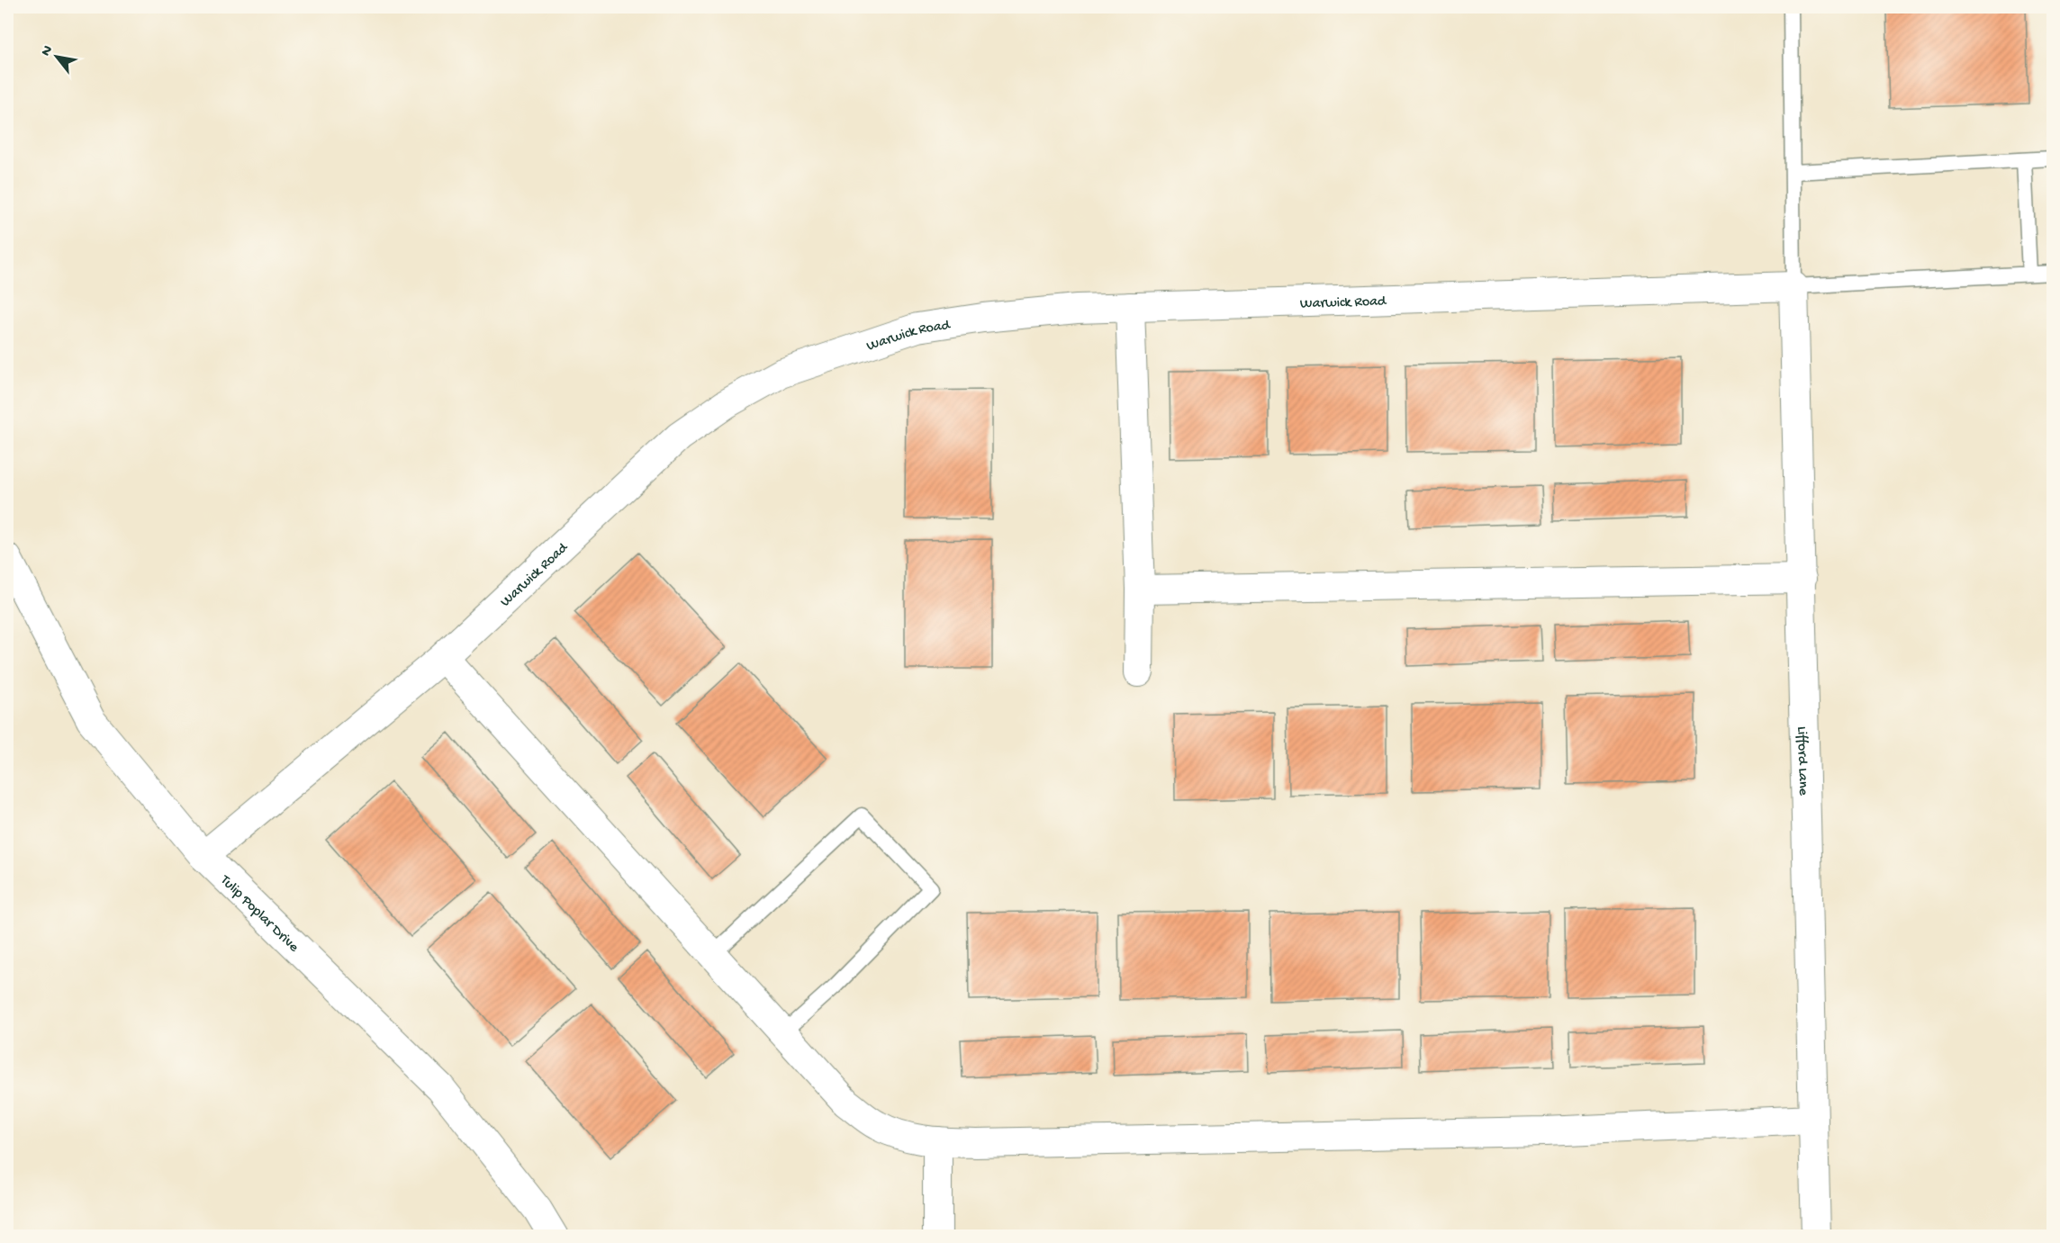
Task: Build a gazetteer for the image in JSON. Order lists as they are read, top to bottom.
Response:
{
  "streets": {
    "street": ["Warwick Road", "Lifford Lane", "Tulip Poplar Drive"]
  },
  "crossings": [
    ["Warwick Road", "Lifford Lane"],
    ["Warwick Road", "Tulip Poplar Drive"]
  ],
  "north": "top left"
}
